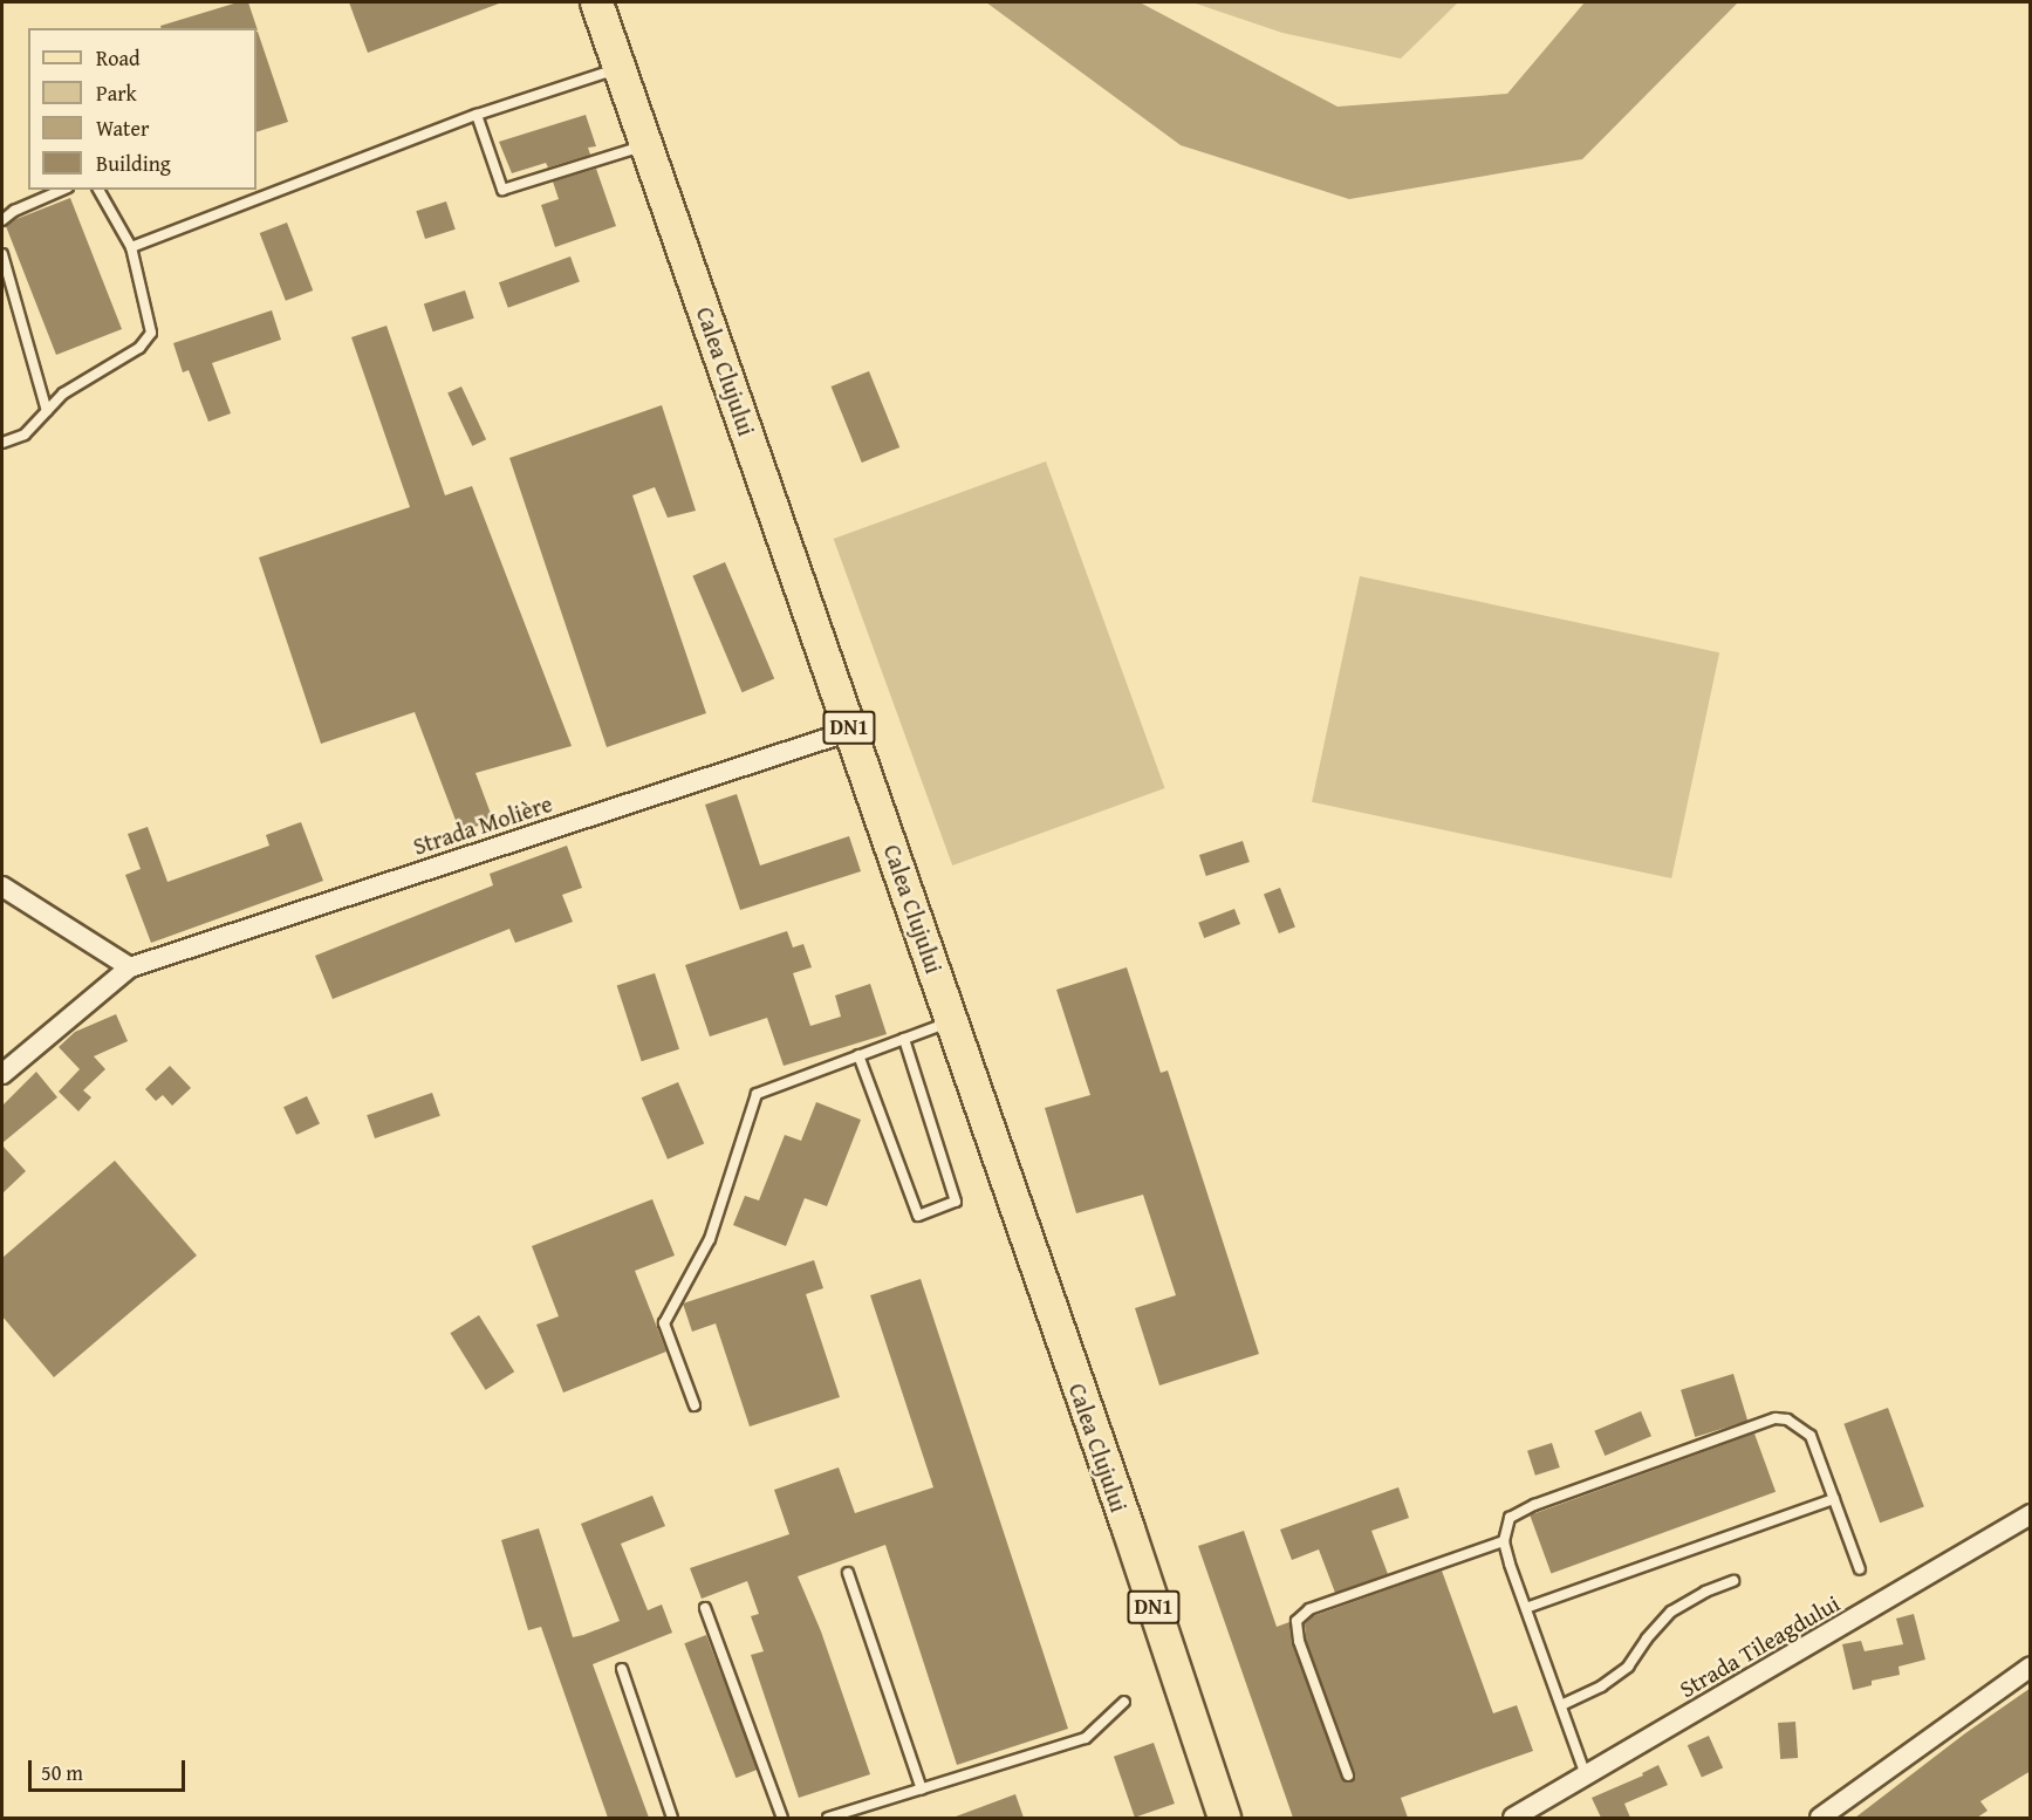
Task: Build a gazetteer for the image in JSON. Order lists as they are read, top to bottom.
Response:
{
  "streets": {
    "main road": ["Calea Clujului", "DN1"],
    "street": ["Strada Molière", "Strada Tileagdului"]
  },
  "crossings": [
    ["Calea Clujului", "Strada Molière"]
  ],
  "legend": [
    "Road",
    "Park",
    "Water",
    "Building"
  ],
  "scale_bar": "50 m"
}
